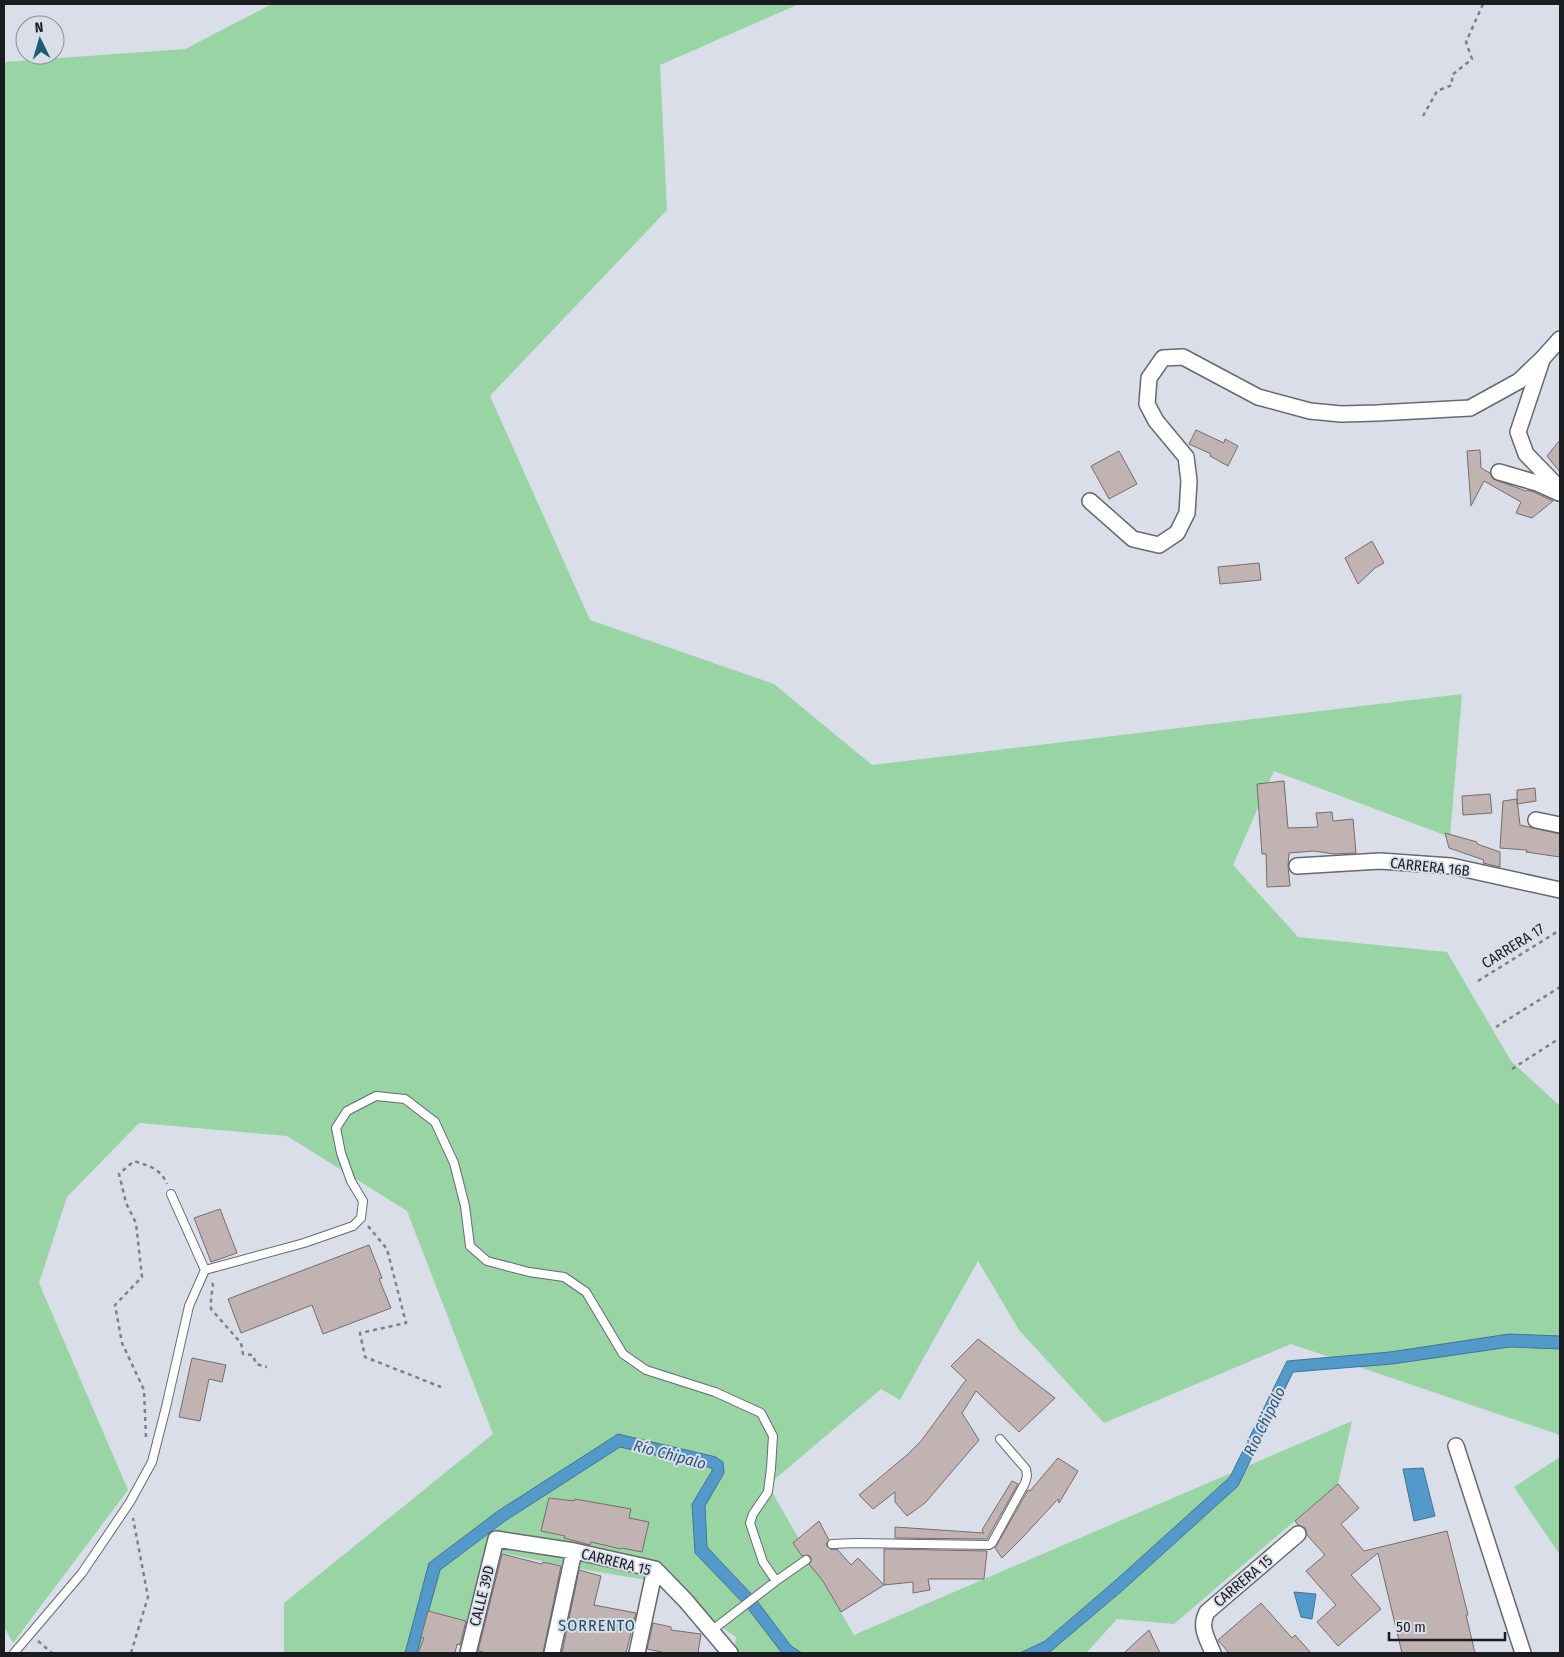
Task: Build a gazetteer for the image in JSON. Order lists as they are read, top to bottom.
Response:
{
  "streets": {
    "street": ["CARRERA 16B", "CARRERA 15", "CALLE 39D"],
    "path": ["CARRERA 17"]
  },
  "crossings": [
    ["CARRERA 15", "CALLE 39D"]
  ],
  "districts": ["SORRENTO"],
  "water": ["Río Chipalo"],
  "scale_bar": "50 m",
  "north": "top"
}
